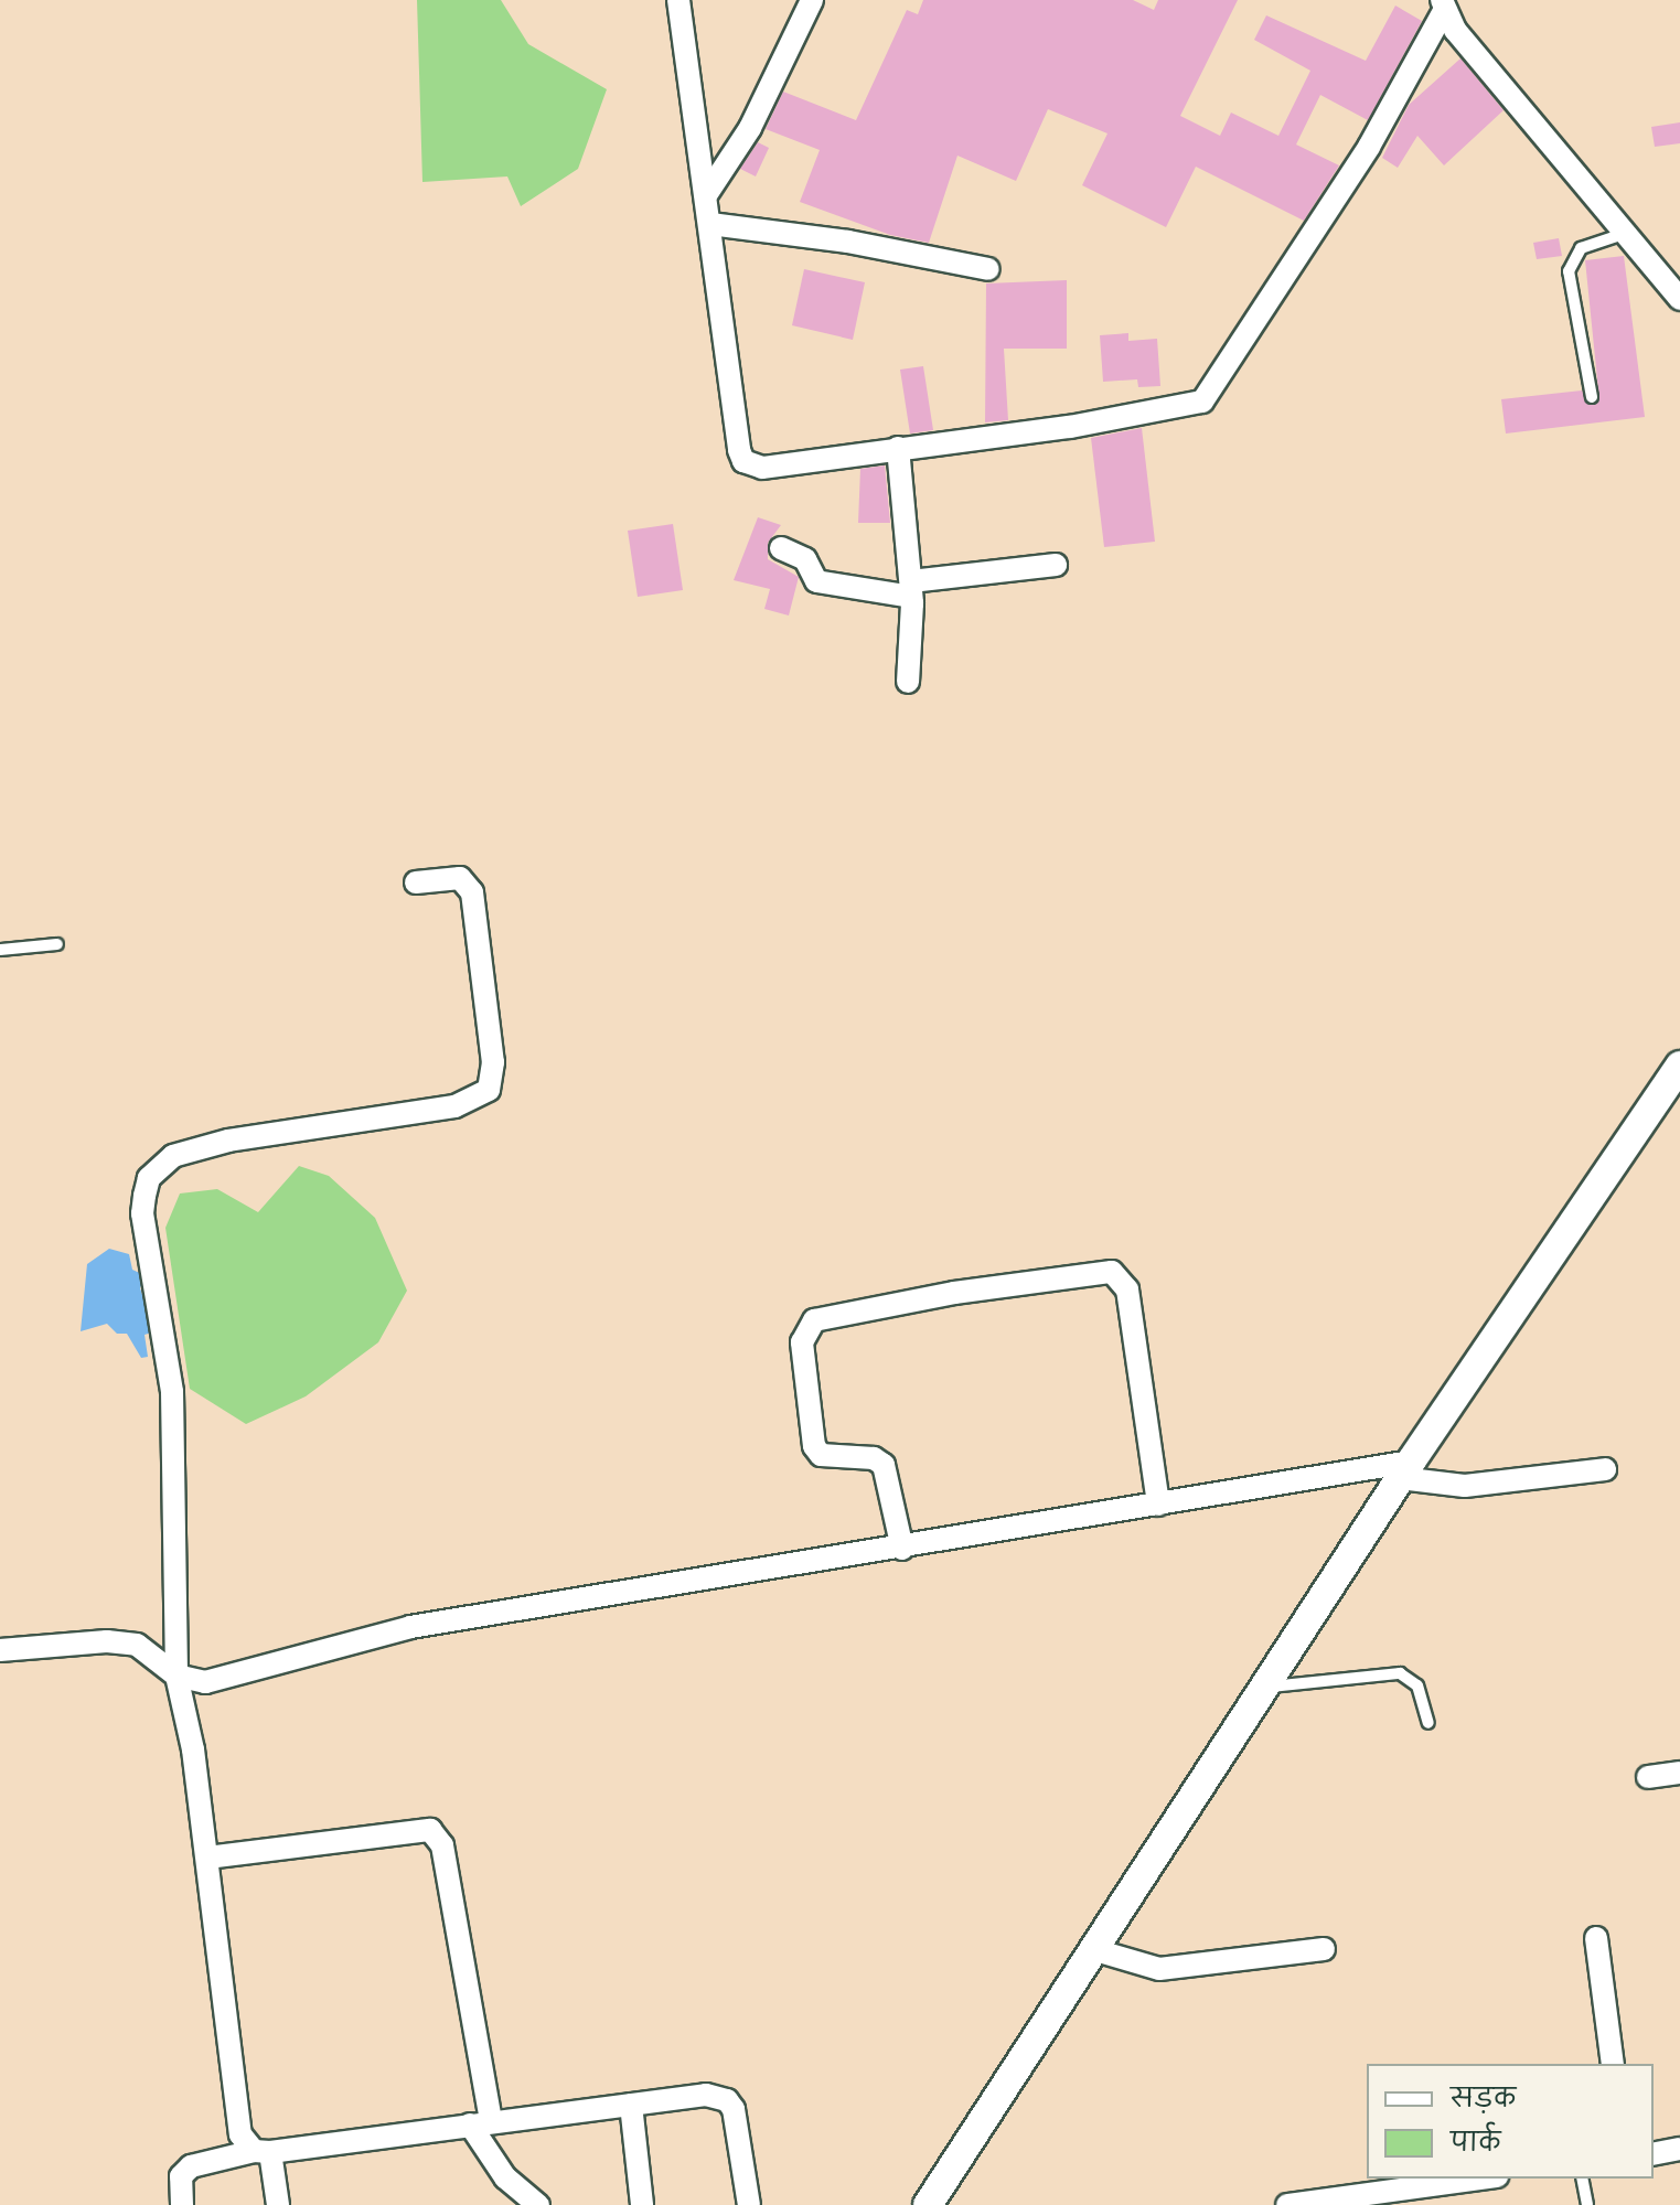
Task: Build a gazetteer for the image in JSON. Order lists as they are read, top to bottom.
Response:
{
  "legend": ["सड़क", "पार्क"]
}
